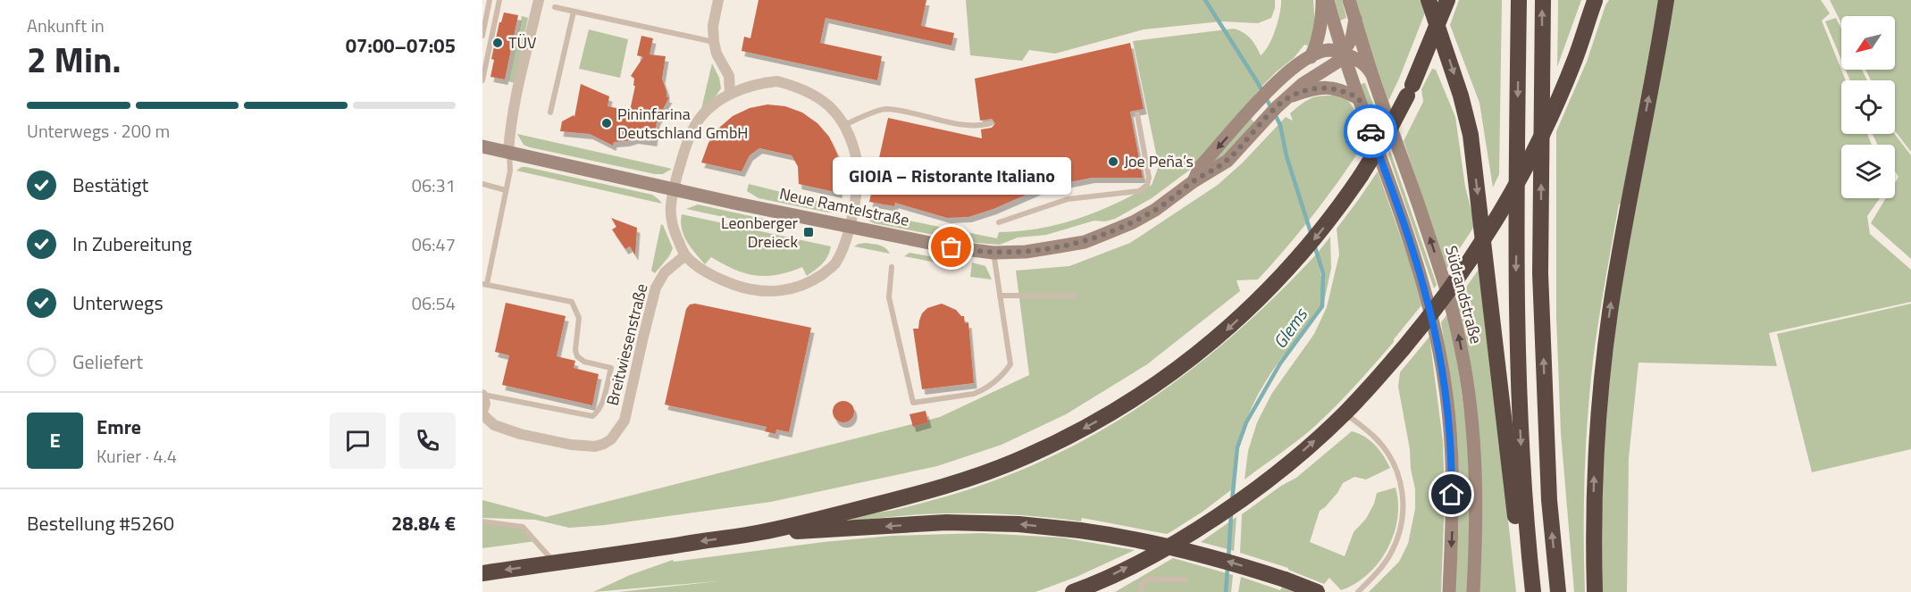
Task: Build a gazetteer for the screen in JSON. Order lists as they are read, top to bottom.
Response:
{
  "streets": {
    "main road": ["Neue Ramtelstraße", "Südrandstraße"],
    "street": ["Breitwiesenstraße"]
  },
  "water": ["Glems"],
  "places": {
    "other": [
      "TÜV",
      "Pininfarina Deutschland GmbH",
      "Joe Peña’s",
      "GIOIA – Ristorante Italiano"
    ],
    "transit": ["Leonberger Dreieck"]
  },
  "north": "bottom left",
  "page": {
    "heading": ["2 Min.", "Ankunft in", "07:00–07:05"],
    "panel": [
      "Emre",
      "Kurier · 4.4",
      "Bestellung #5260",
      "28.84 €"
    ],
    "bar": "Unterwegs · 200 m",
    "list": [
      ["Bestätigt", "06:31"],
      ["In Zubereitung", "06:47"],
      ["Unterwegs", "06:54"],
      "Geliefert"
    ],
    "bubble": "GIOIA – Ristorante Italiano",
    "round": "E"
  }
}
